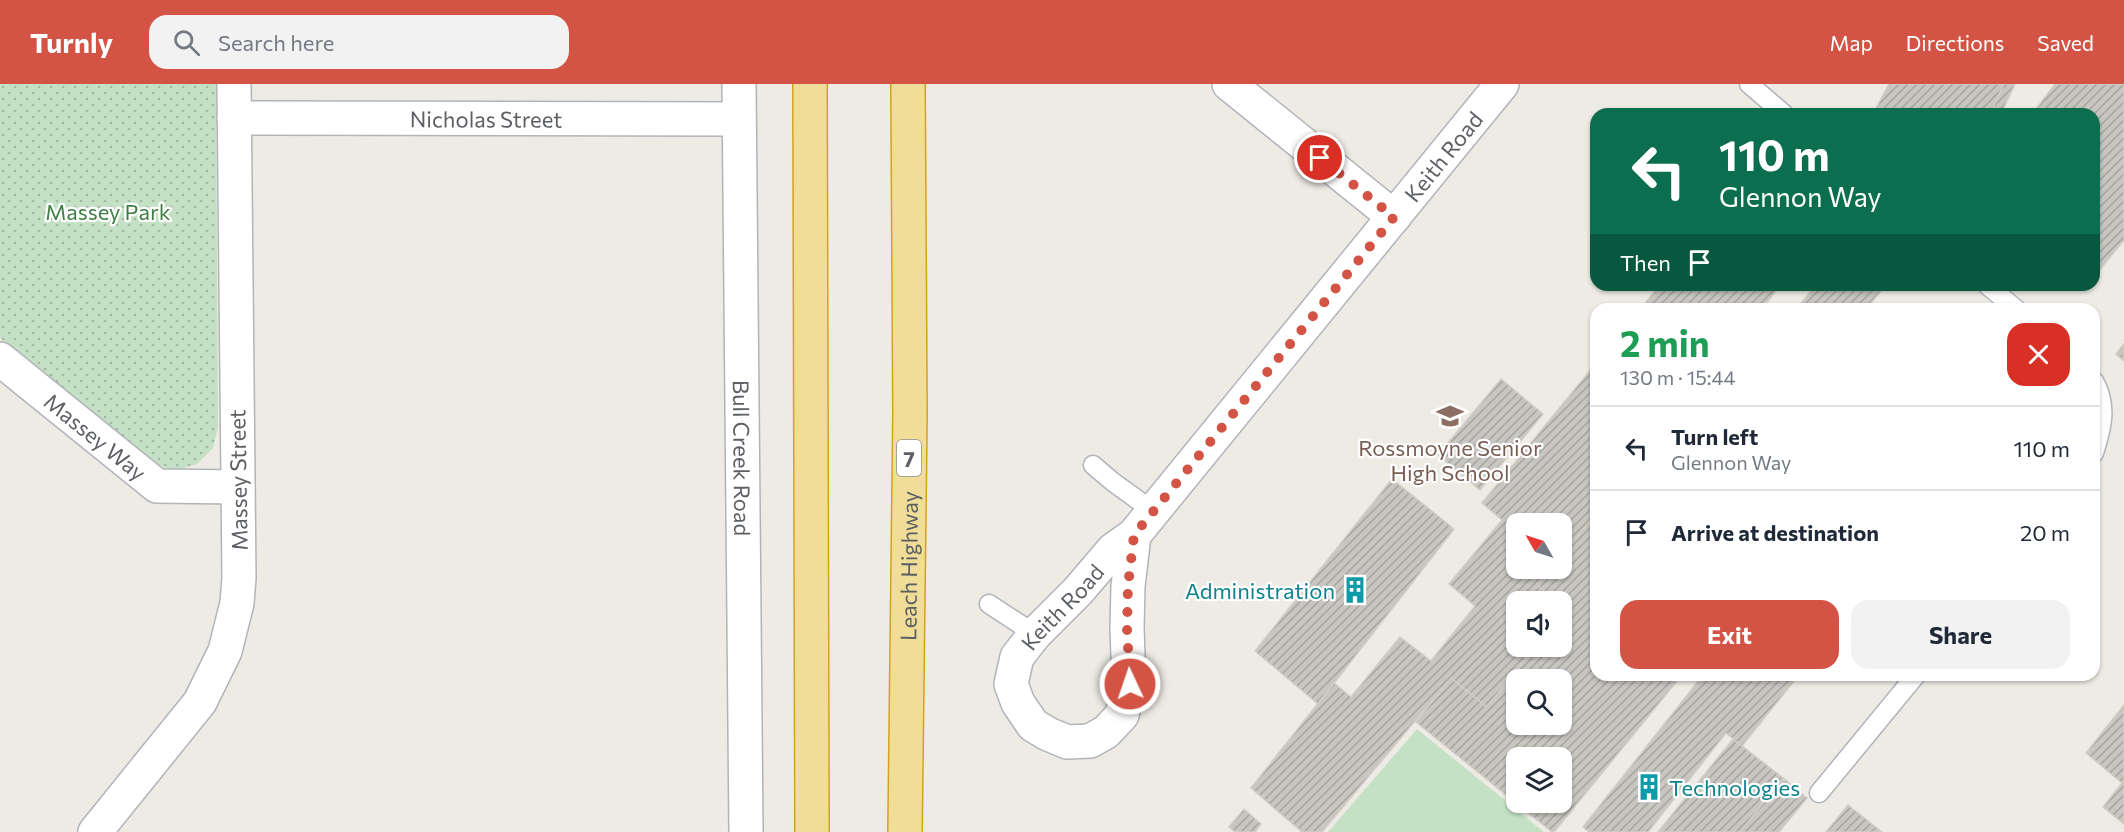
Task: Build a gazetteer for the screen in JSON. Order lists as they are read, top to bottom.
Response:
{
  "streets": {
    "highway": ["7", "Leach Highway"],
    "street": [
      "Nicholas Street",
      "Keith Road",
      "Massey Way",
      "Bull Creek Road",
      "Massey Street"
    ]
  },
  "crossings": [
    ["Nicholas Street", "Bull Creek Road"],
    ["Nicholas Street", "Massey Street"],
    ["Massey Way", "Massey Street"]
  ],
  "parks": ["Massey Park"],
  "places": {
    "school or university": ["Rossmoyne Senior High School"],
    "building": ["Administration", "Technologies"]
  },
  "north": "top left",
  "page": {
    "header": "Turnly",
    "search": "Search here",
    "nav": ["Map", "Directions", "Saved"],
    "turn": ["110 m", "Glennon Way"],
    "then": "Then",
    "heading": ["2 min", "130 m · 15:44"],
    "list": [
      {
        "name": "Turn left",
        "note": "Glennon Way",
        "value": "110 m"
      },
      {
        "name": "Arrive at destination",
        "value": "20 m"
      }
    ],
    "buttons": ["Exit", "Share"]
  }
}
